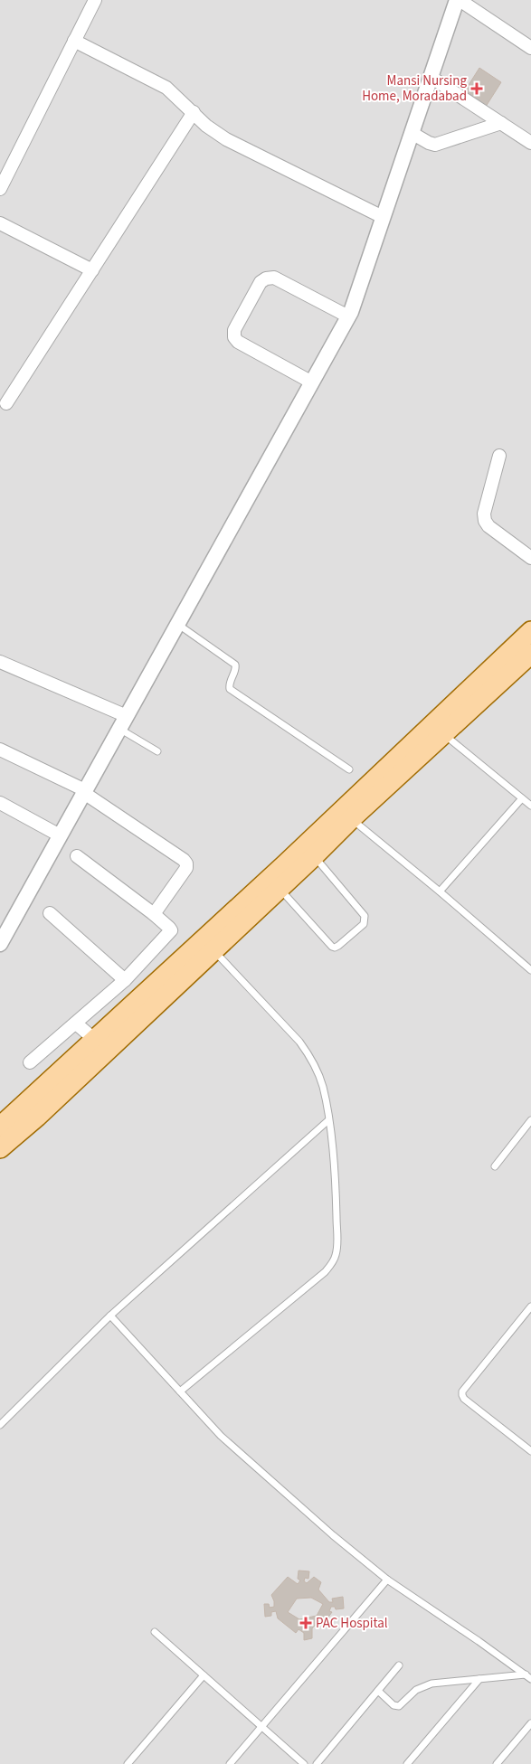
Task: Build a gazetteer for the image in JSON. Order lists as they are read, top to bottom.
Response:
{
  "places": {
    "health": ["Mansi Nursing Home, Moradabad", "PAC Hospital"]
  }
}
